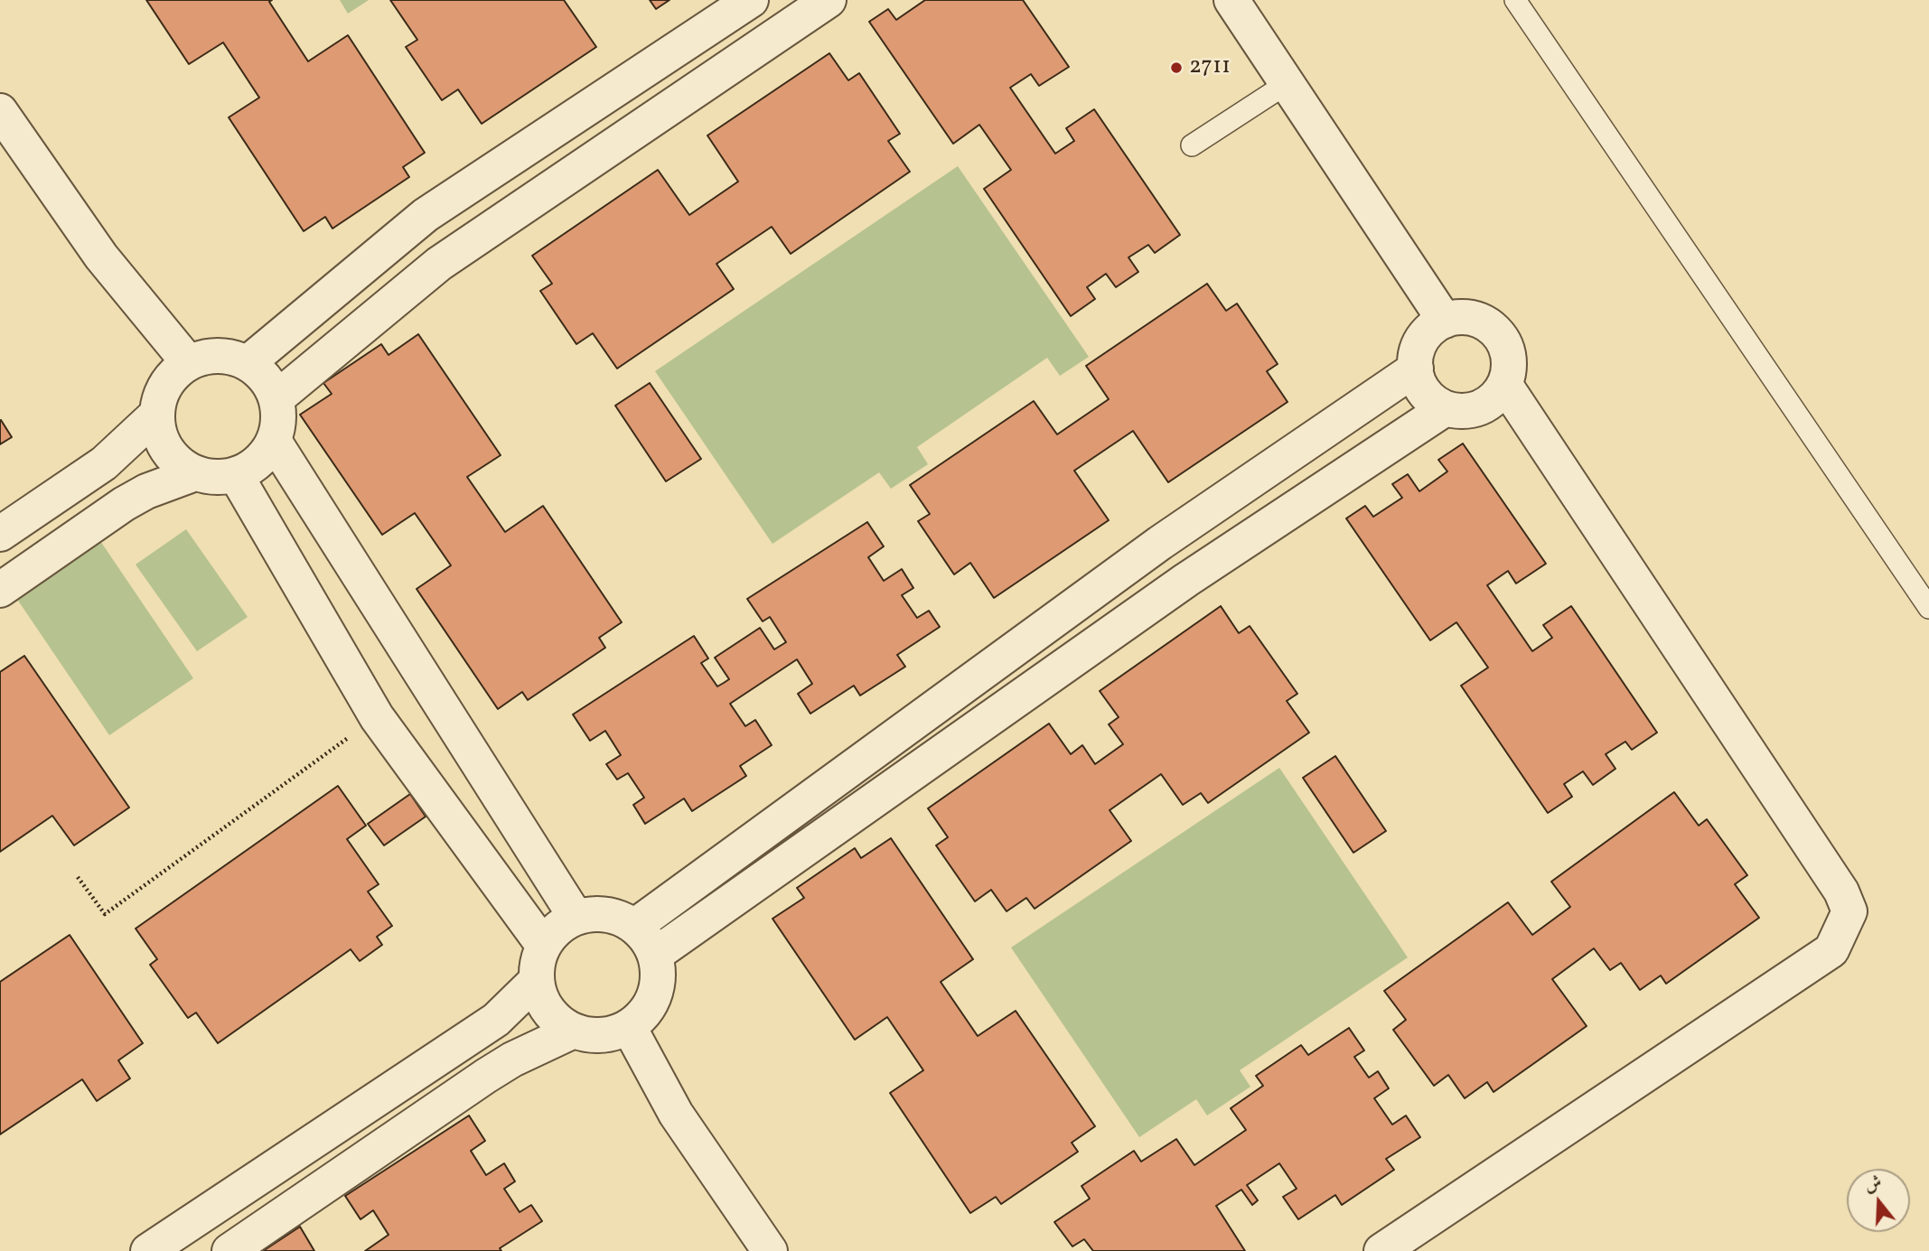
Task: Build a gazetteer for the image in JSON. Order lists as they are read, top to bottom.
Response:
{
  "places": ["2711"],
  "north": "top"
}
